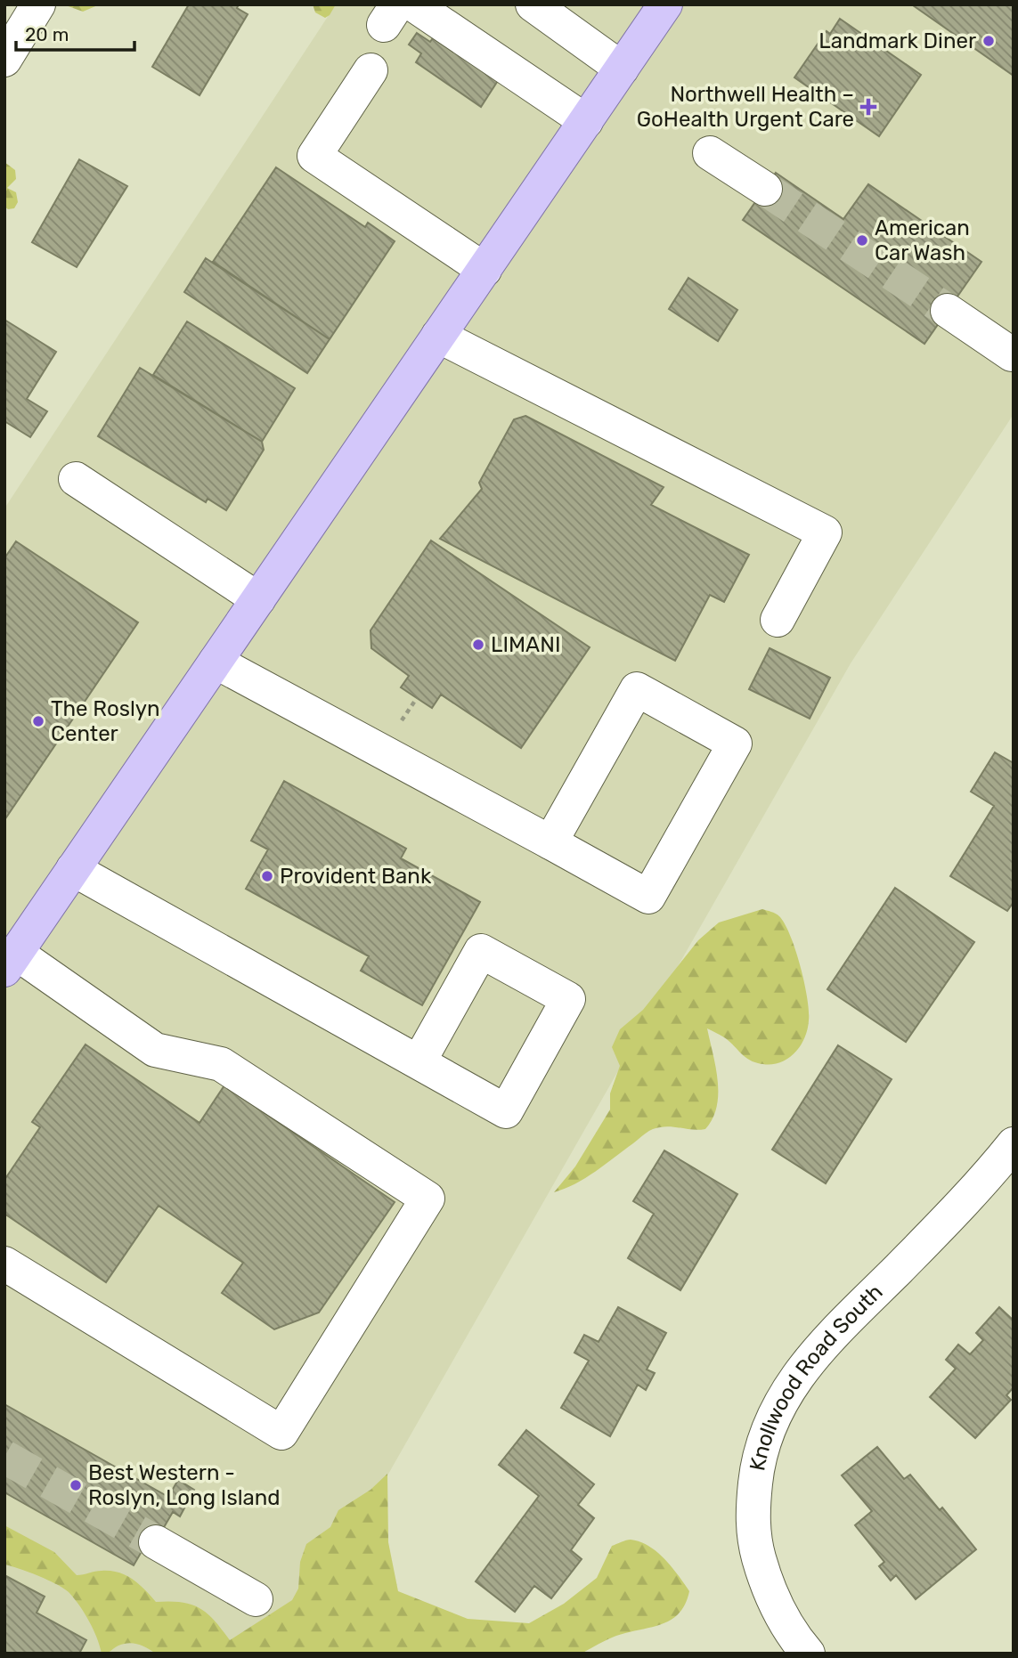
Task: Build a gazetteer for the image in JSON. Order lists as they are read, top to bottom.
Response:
{
  "streets": {
    "street": ["Knollwood Road South"]
  },
  "places": {
    "other": [
      "Landmark Diner",
      "American Car Wash",
      "LIMANI",
      "The Roslyn Center",
      "Provident Bank",
      "Best Western - Roslyn, Long Island"
    ],
    "health": ["Northwell Health – GoHealth Urgent Care"]
  },
  "scale_bar": "20 m"
}
